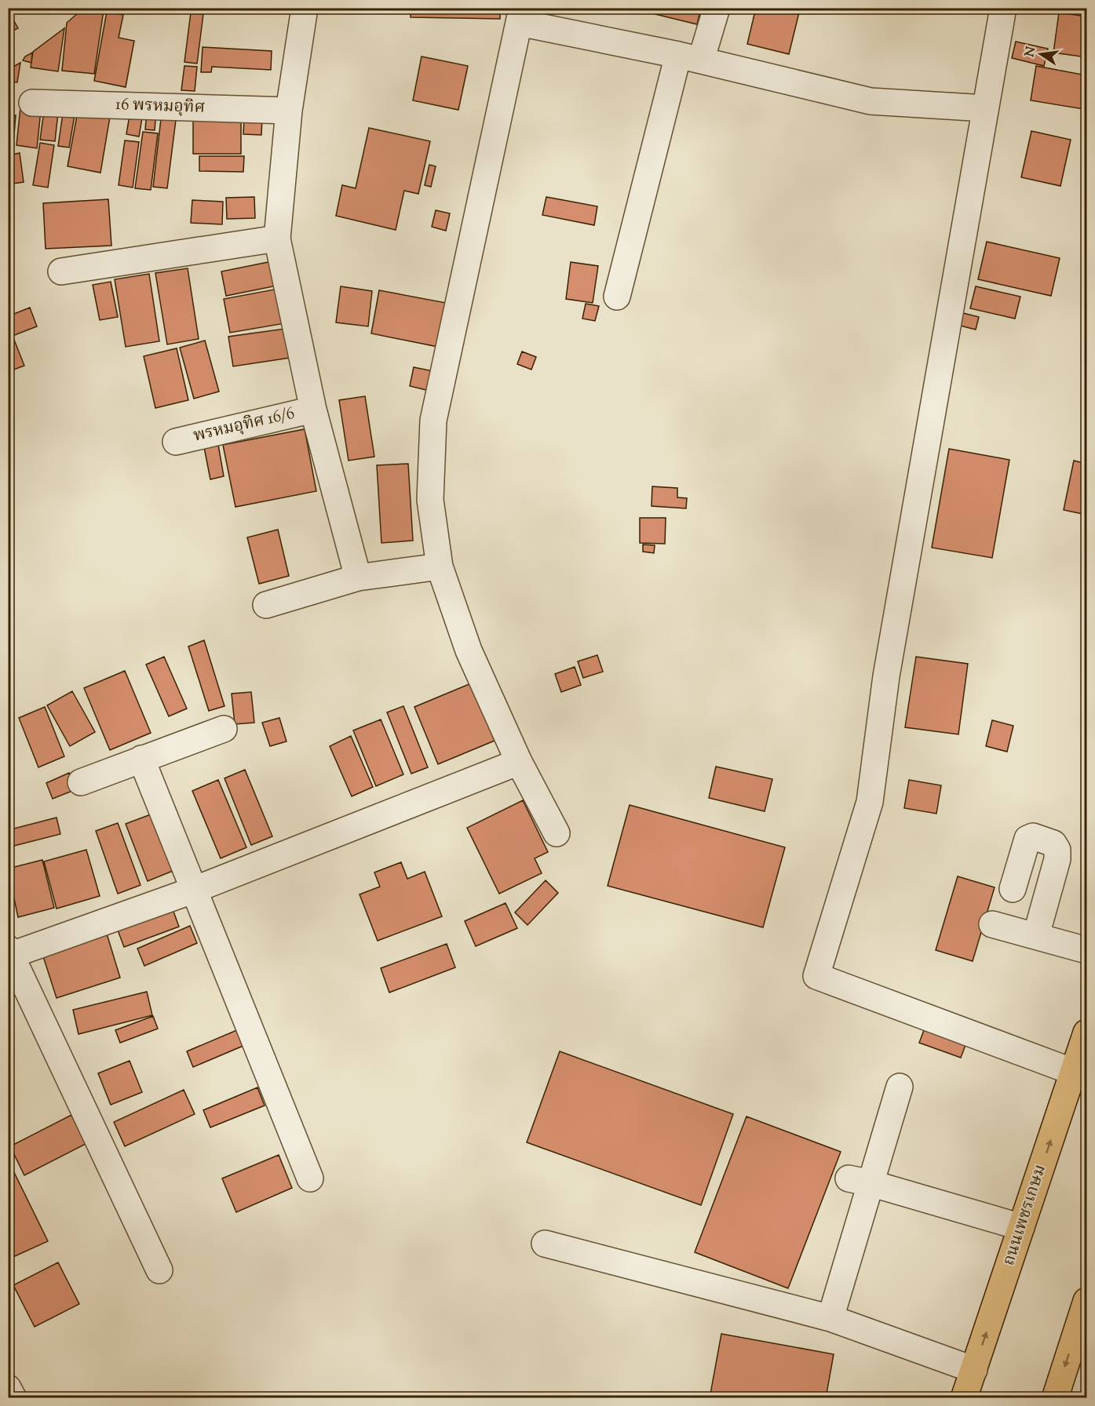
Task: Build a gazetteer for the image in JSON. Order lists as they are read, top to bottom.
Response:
{
  "streets": {
    "highway": ["ถนนเพชรเกษม"],
    "street": ["16 พรหมอุทิศ", "พรหมอุทิศ 16/6"]
  },
  "north": "left"
}
